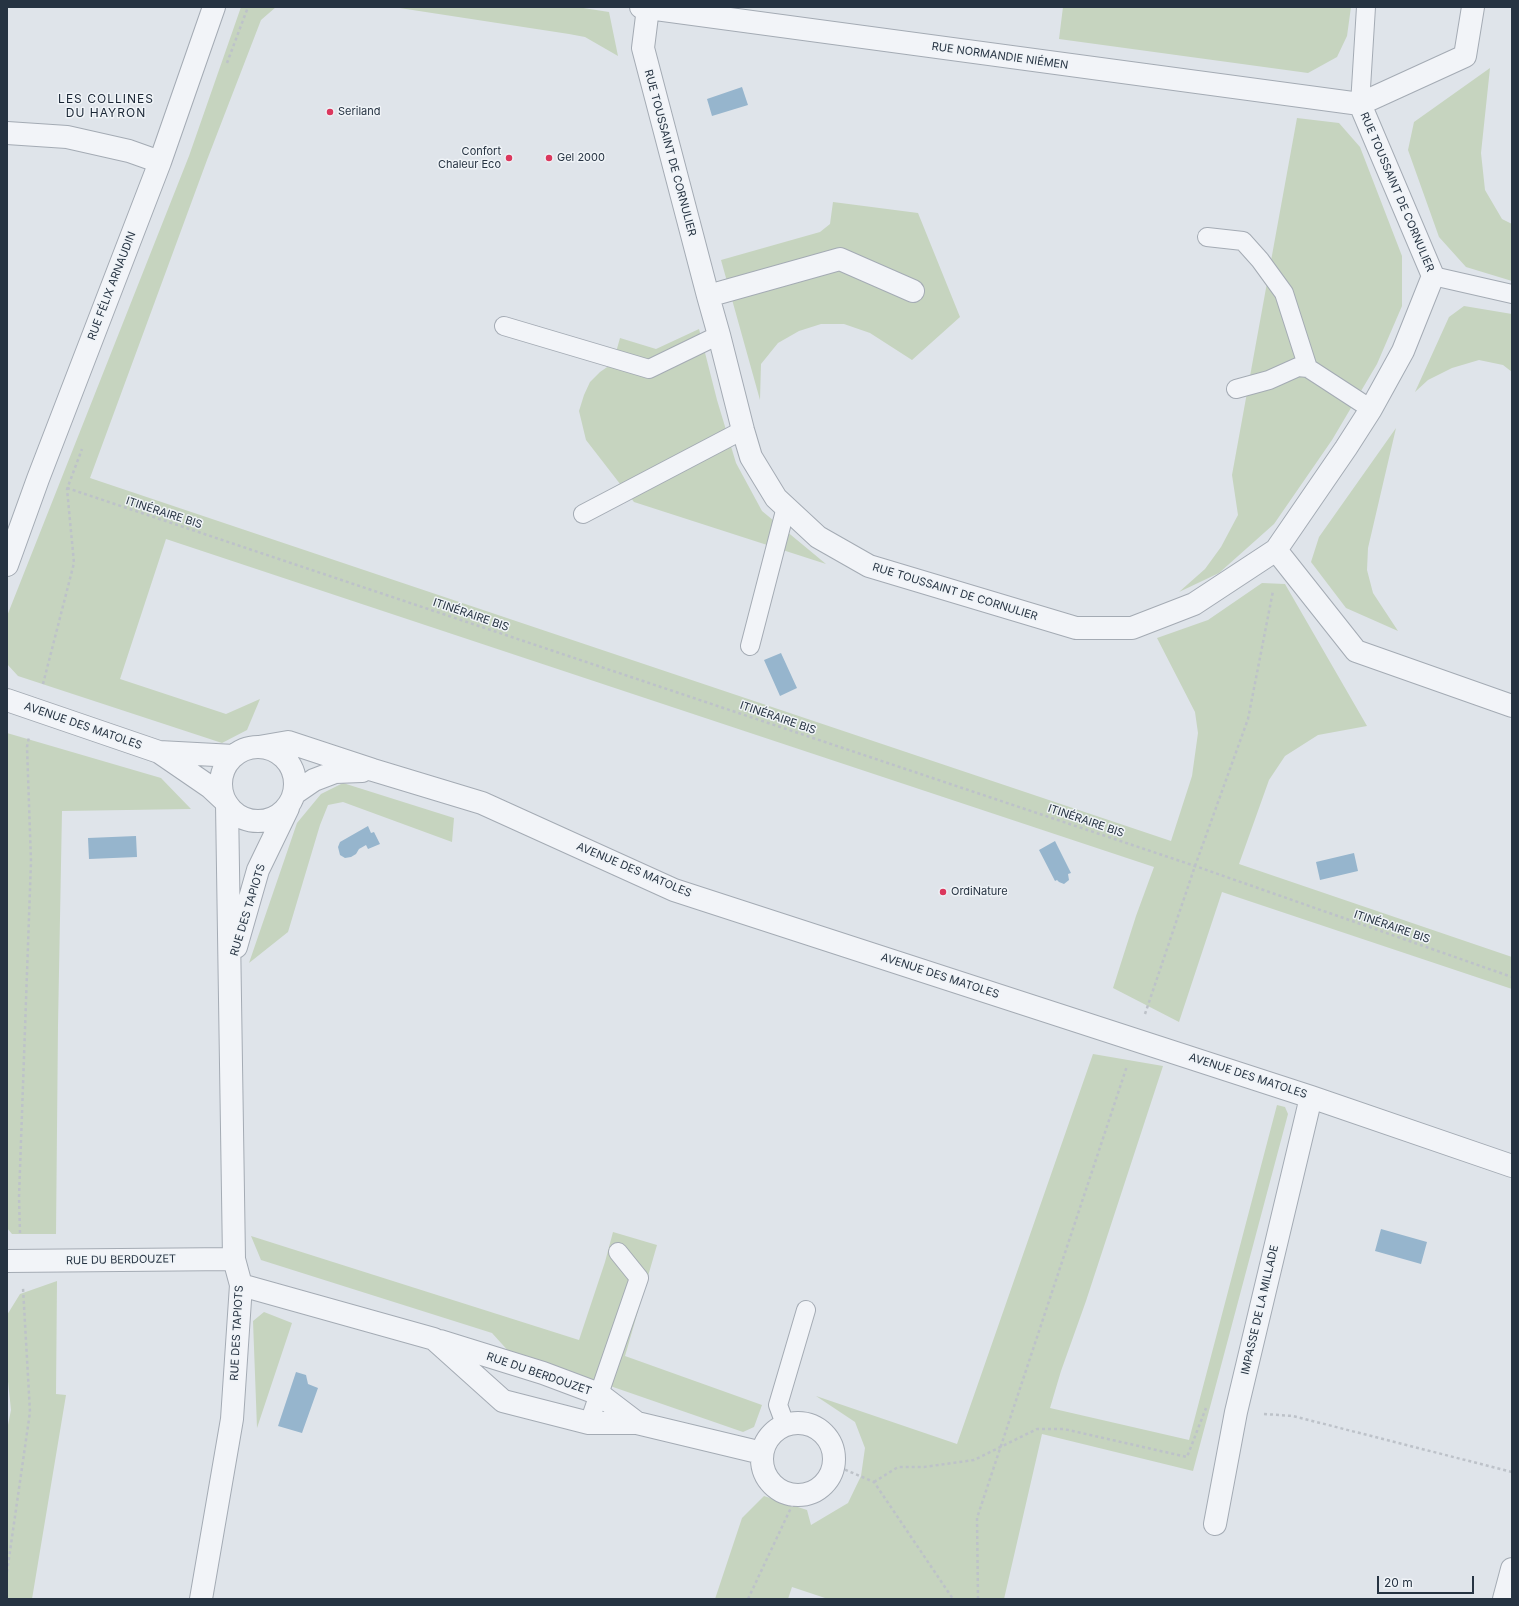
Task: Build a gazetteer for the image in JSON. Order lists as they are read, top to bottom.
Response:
{
  "streets": {
    "street": [
      "RUE NORMANDIE NIÉMEN",
      "RUE TOUSSAINT DE CORNULIER",
      "RUE FÉLIX ARNAUDIN",
      "AVENUE DES MATOLES",
      "RUE DES TAPIOTS",
      "RUE DU BERDOUZET",
      "IMPASSE DE LA MILLADE"
    ],
    "path": ["ITINÉRAIRE BIS"]
  },
  "crossings": [
    ["RUE NORMANDIE NIÉMEN", "RUE TOUSSAINT DE CORNULIER"],
    ["RUE FÉLIX ARNAUDIN", "ITINÉRAIRE BIS"],
    ["AVENUE DES MATOLES", "RUE DES TAPIOTS"],
    ["AVENUE DES MATOLES", "IMPASSE DE LA MILLADE"],
    ["RUE DES TAPIOTS", "RUE DU BERDOUZET"]
  ],
  "districts": ["LES COLLINES DU HAYRON"],
  "places": [
    "Seriland",
    "Confort Chaleur Eco",
    "Gel 2000",
    "OrdiNature"
  ],
  "scale_bar": "20 m"
}
